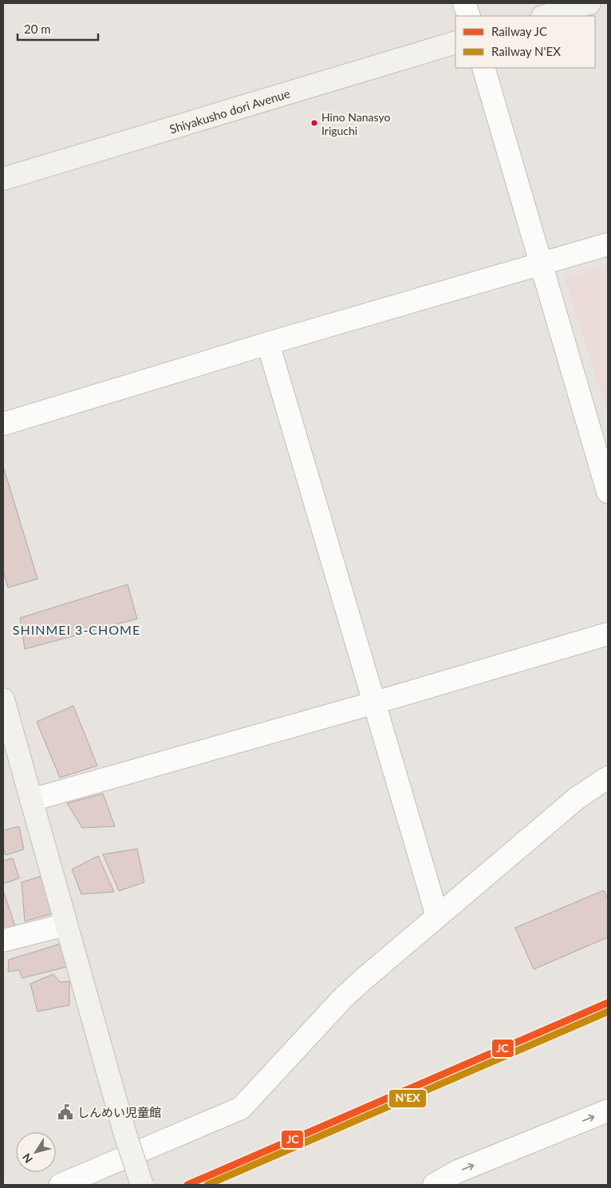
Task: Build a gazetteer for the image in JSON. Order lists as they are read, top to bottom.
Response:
{
  "streets": {
    "street": ["Shiyakusho dori Avenue"]
  },
  "districts": ["SHINMEI 3-CHOME"],
  "places": {
    "other": ["Hino Nanasyo Iriguchi"],
    "public building": ["しんめい児童館"]
  },
  "lines": ["rail line JC", "rail line N'EX"],
  "legend": ["Railway JC", "Railway N'EX"],
  "scale_bar": "20 m",
  "north": "bottom left"
}
